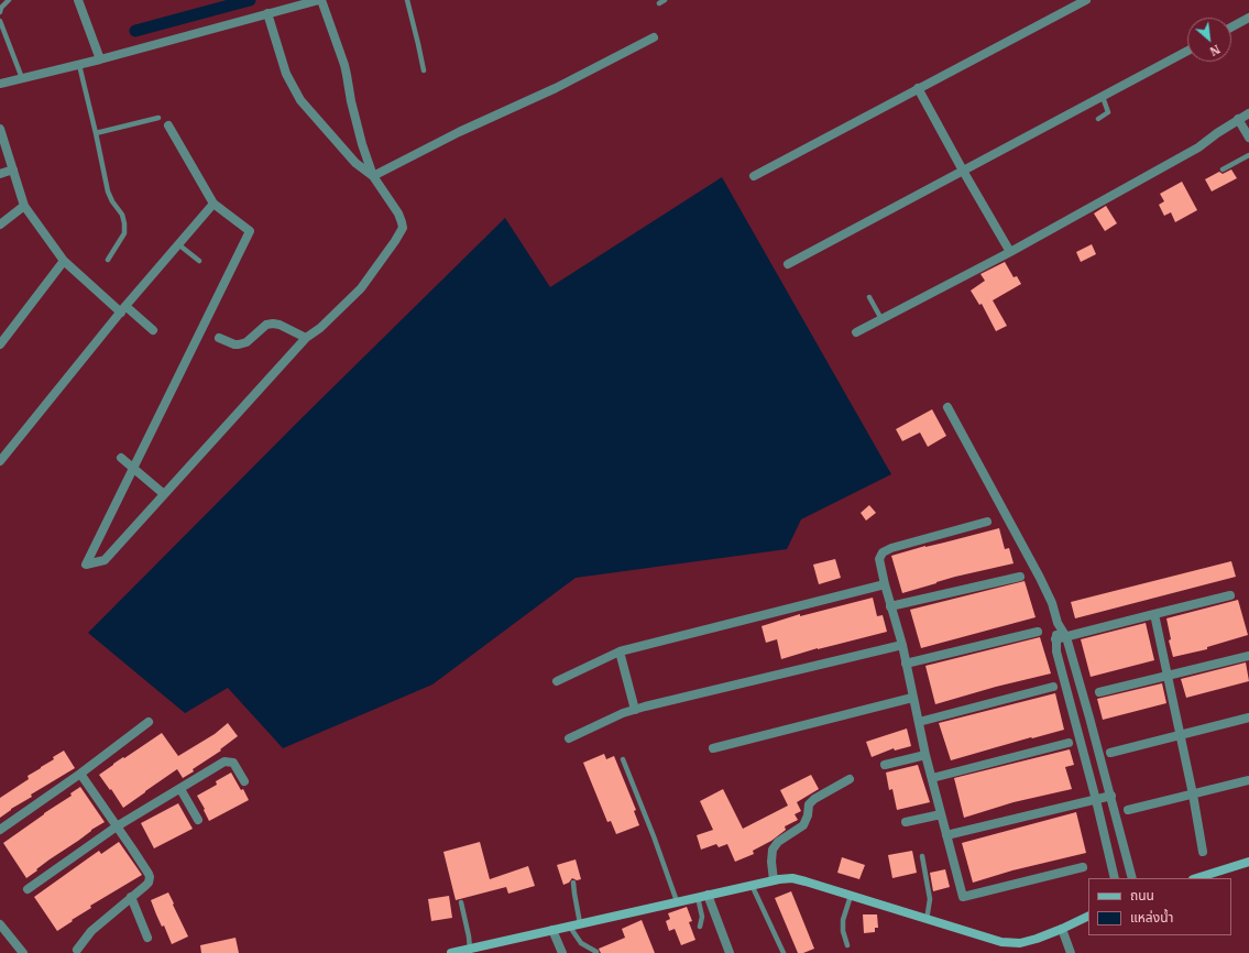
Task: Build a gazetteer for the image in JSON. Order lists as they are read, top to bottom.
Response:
{
  "legend": ["ถนน", "แหล่งน้ำ"],
  "north": "bottom right"
}
